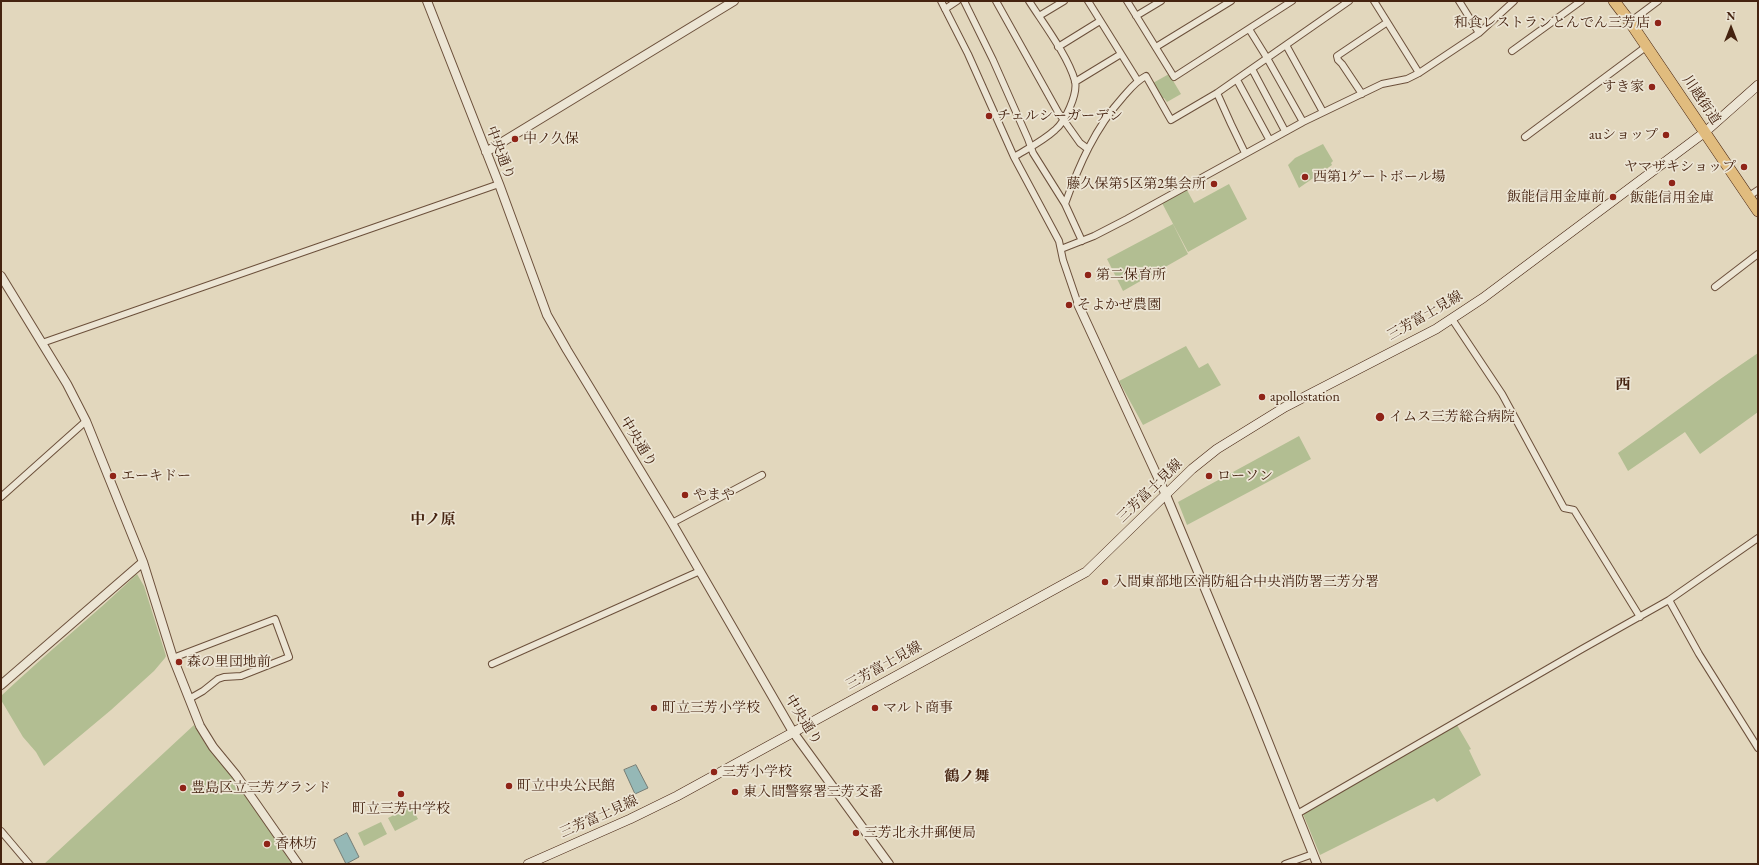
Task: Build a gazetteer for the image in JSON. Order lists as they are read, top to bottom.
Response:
{
  "streets": {
    "highway": ["川越街道"],
    "main road": ["三芳富士見線"],
    "street": ["中央通り"]
  },
  "crossings": [
    ["川越街道", "三芳富士見線"],
    ["中央通り", "三芳富士見線"]
  ],
  "districts": ["西", "中ノ原", "鶴ノ舞"],
  "places": [
    "和食レストランとんでん三芳店",
    "すき家",
    "チェルシーガーデン",
    "auショップ",
    "中ノ久保",
    "ヤマザキショップ",
    "西第1ゲートボール場",
    "飯能信用金庫",
    "藤久保第5区第2集会所",
    "飯能信用金庫前",
    "第二保育所",
    "そよかぜ農園",
    "apollostation",
    "イムス三芳総合病院",
    "エーキドー",
    "ローソン",
    "やまや",
    "入間東部地区消防組合中央消防署三芳分署",
    "森の里団地前",
    "町立三芳小学校",
    "マルト商事",
    "三芳小学校",
    "町立中央公民館",
    "豊島区立三芳グランド",
    "東入間警察署三芳交番",
    "町立三芳中学校",
    "三芳北永井郵便局",
    "香林坊"
  ],
  "north": "top"
}
